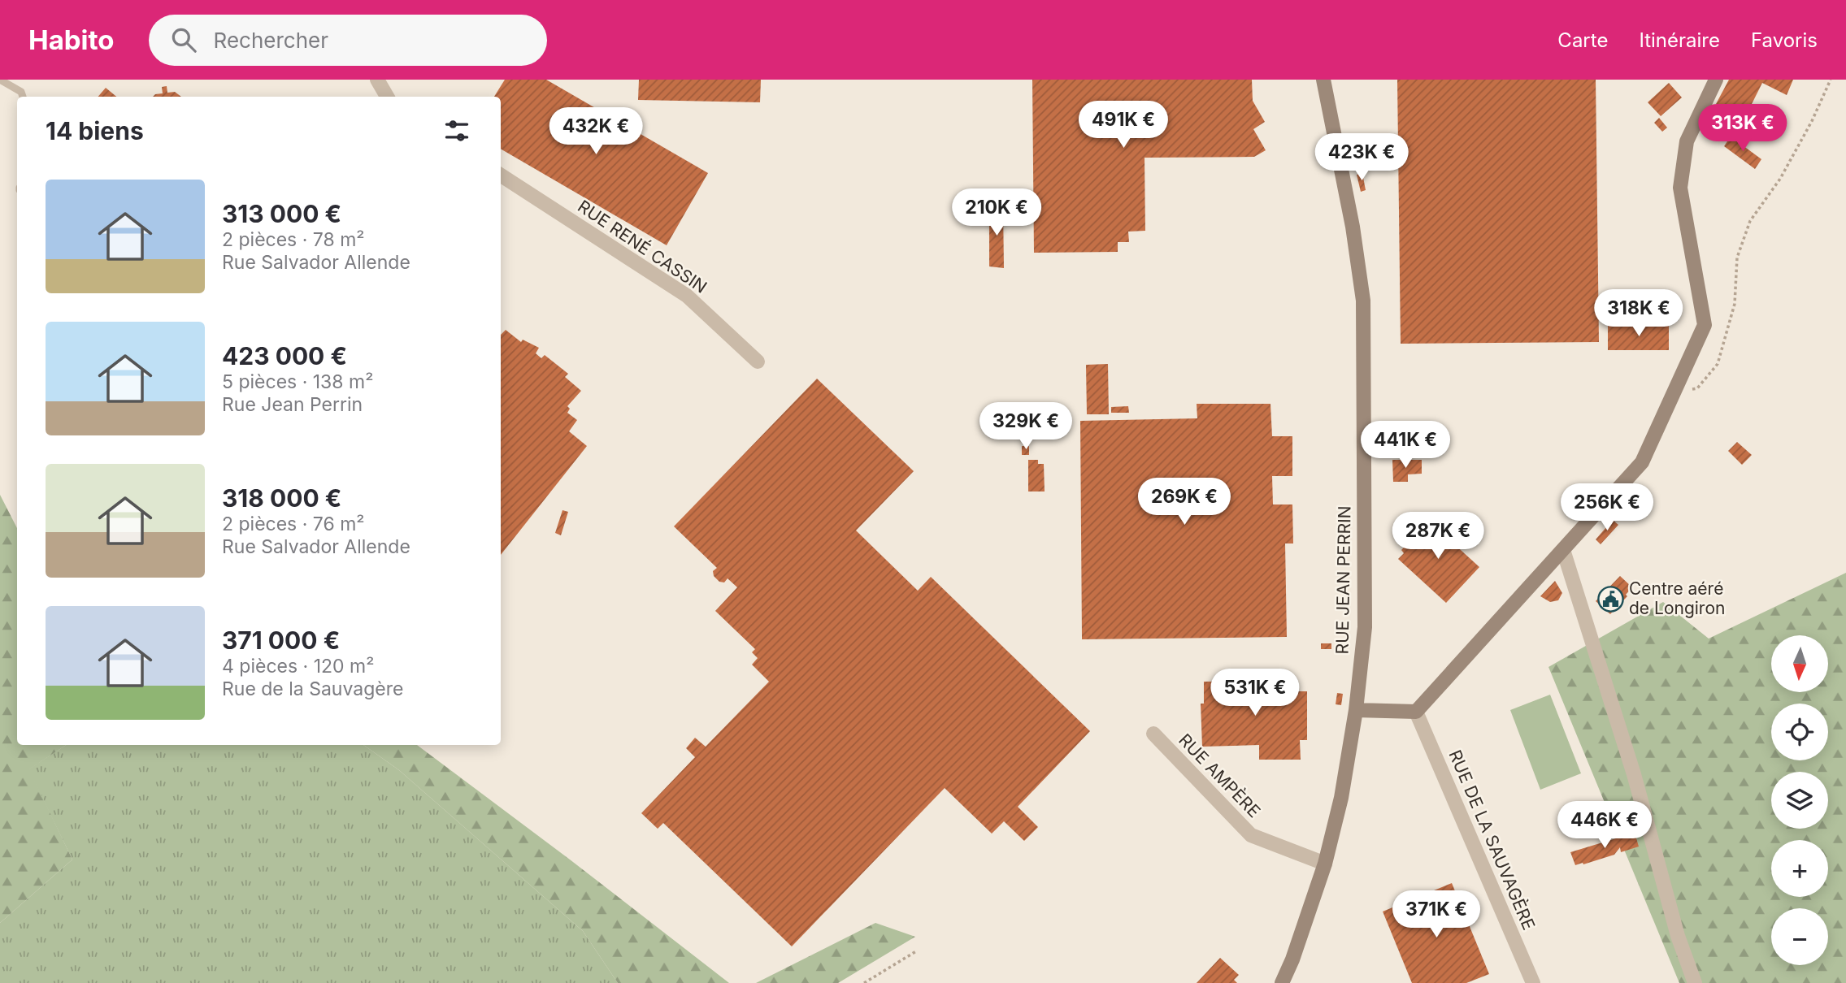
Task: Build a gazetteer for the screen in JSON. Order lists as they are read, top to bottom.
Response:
{
  "streets": {
    "street": [
      "RUE RENÉ CASSIN",
      "RUE JEAN PERRIN",
      "RUE AMPÈRE",
      "RUE DE LA SAUVAGÈRE"
    ]
  },
  "crossings": [
    ["RUE JEAN PERRIN", "RUE AMPÈRE"]
  ],
  "places": {
    "public building": ["Centre aéré de Longiron"]
  },
  "north": "bottom",
  "page": {
    "header": "Habito",
    "search": "Rechercher",
    "nav": ["Carte", "Itinéraire", "Favoris"],
    "heading": "14 biens",
    "price": [
      "491K €",
      "313K €",
      "432K €",
      "423K €",
      "210K €",
      "318K €",
      "329K €",
      "441K €",
      "269K €",
      "256K €",
      "287K €",
      "531K €",
      "446K €",
      "371K €"
    ],
    "list": [
      {
        "name": "313 000 €",
        "note": "2 pièces · 78 m² · Rue Salvador Allende"
      },
      {
        "name": "423 000 €",
        "note": "5 pièces · 138 m² · Rue Jean Perrin"
      },
      {
        "name": "318 000 €",
        "note": "2 pièces · 76 m² · Rue Salvador Allende"
      },
      {
        "name": "371 000 €",
        "note": "4 pièces · 120 m² · Rue de la Sauvagère"
      }
    ],
    "map_buttons": ["+", "−"]
  }
}
